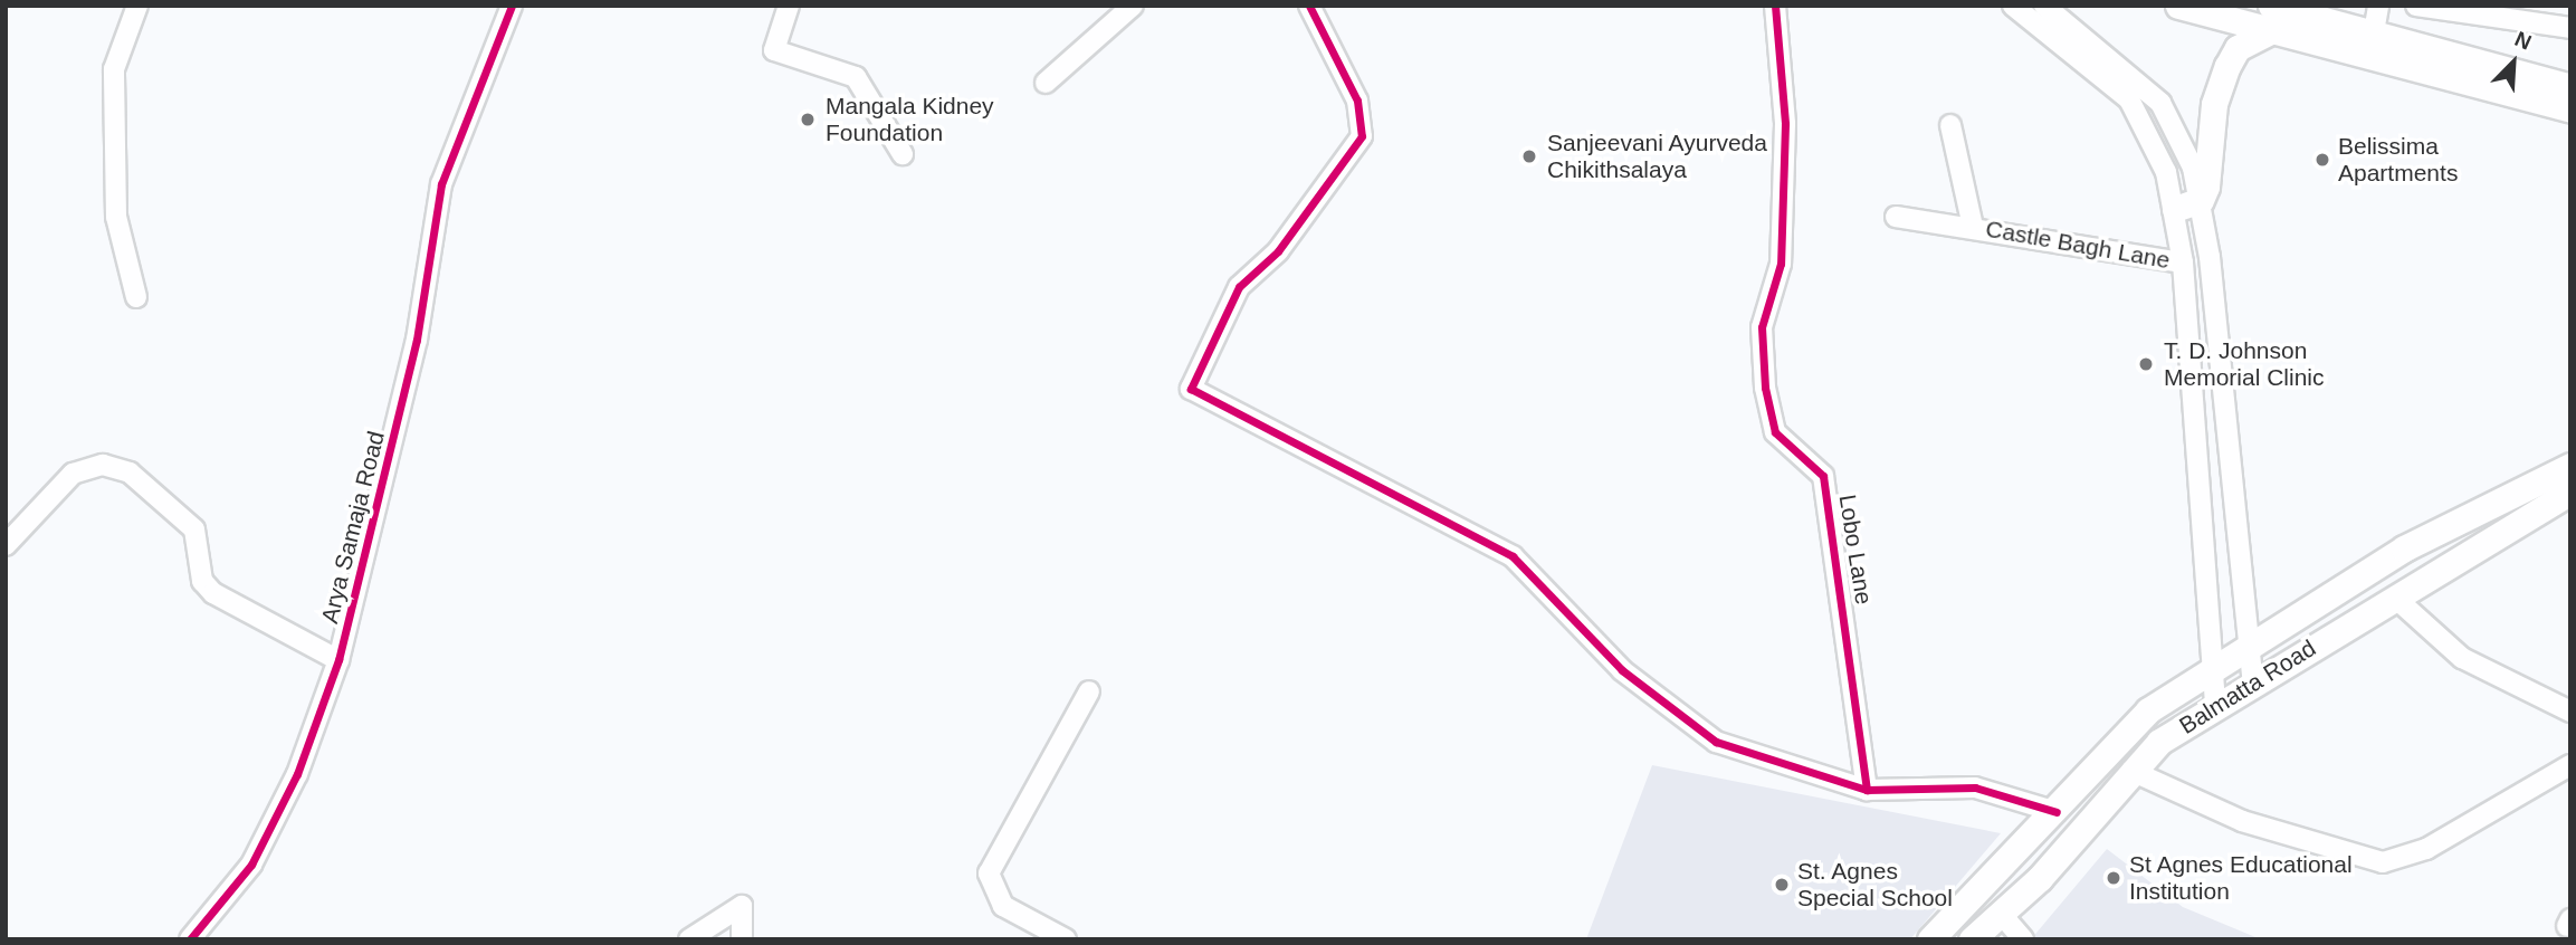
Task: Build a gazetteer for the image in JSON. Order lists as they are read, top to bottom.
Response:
{
  "streets": {
    "main road": ["Balmatta Road"],
    "street": ["Castle Bagh Lane", "Arya Samaja Road", "Lobo Lane"]
  },
  "places": [
    "Mangala Kidney Foundation",
    "Sanjeevani Ayurveda Chikithsalaya",
    "Belissima Apartments",
    "T. D. Johnson Memorial Clinic",
    "St Agnes Educational Institution",
    "St. Agnes Special School"
  ],
  "north": "top right"
}
